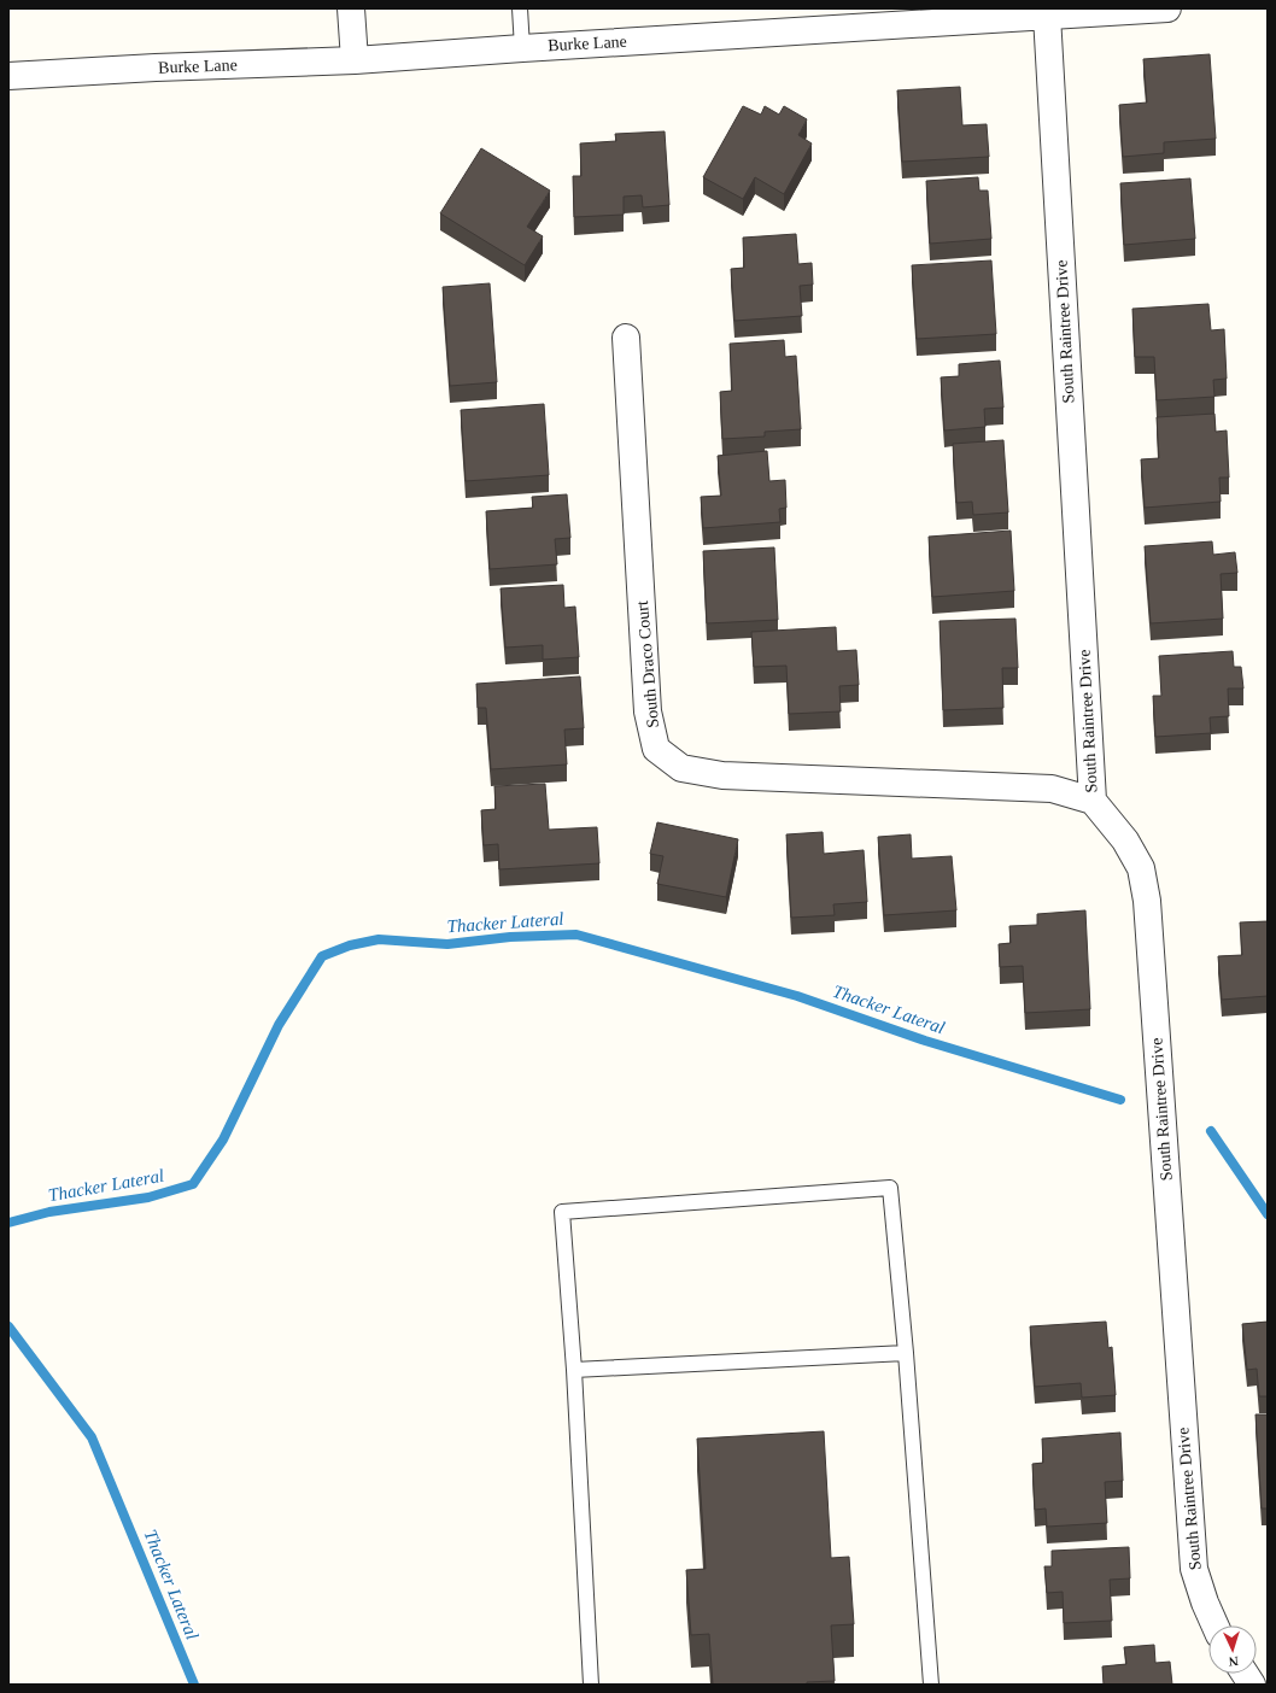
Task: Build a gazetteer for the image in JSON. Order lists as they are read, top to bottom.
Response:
{
  "streets": {
    "street": ["Burke Lane", "South Raintree Drive", "South Draco Court"]
  },
  "crossings": [
    ["Burke Lane", "South Raintree Drive"],
    ["South Raintree Drive", "South Draco Court"]
  ],
  "water": ["Thacker Lateral"],
  "north": "bottom"
}
